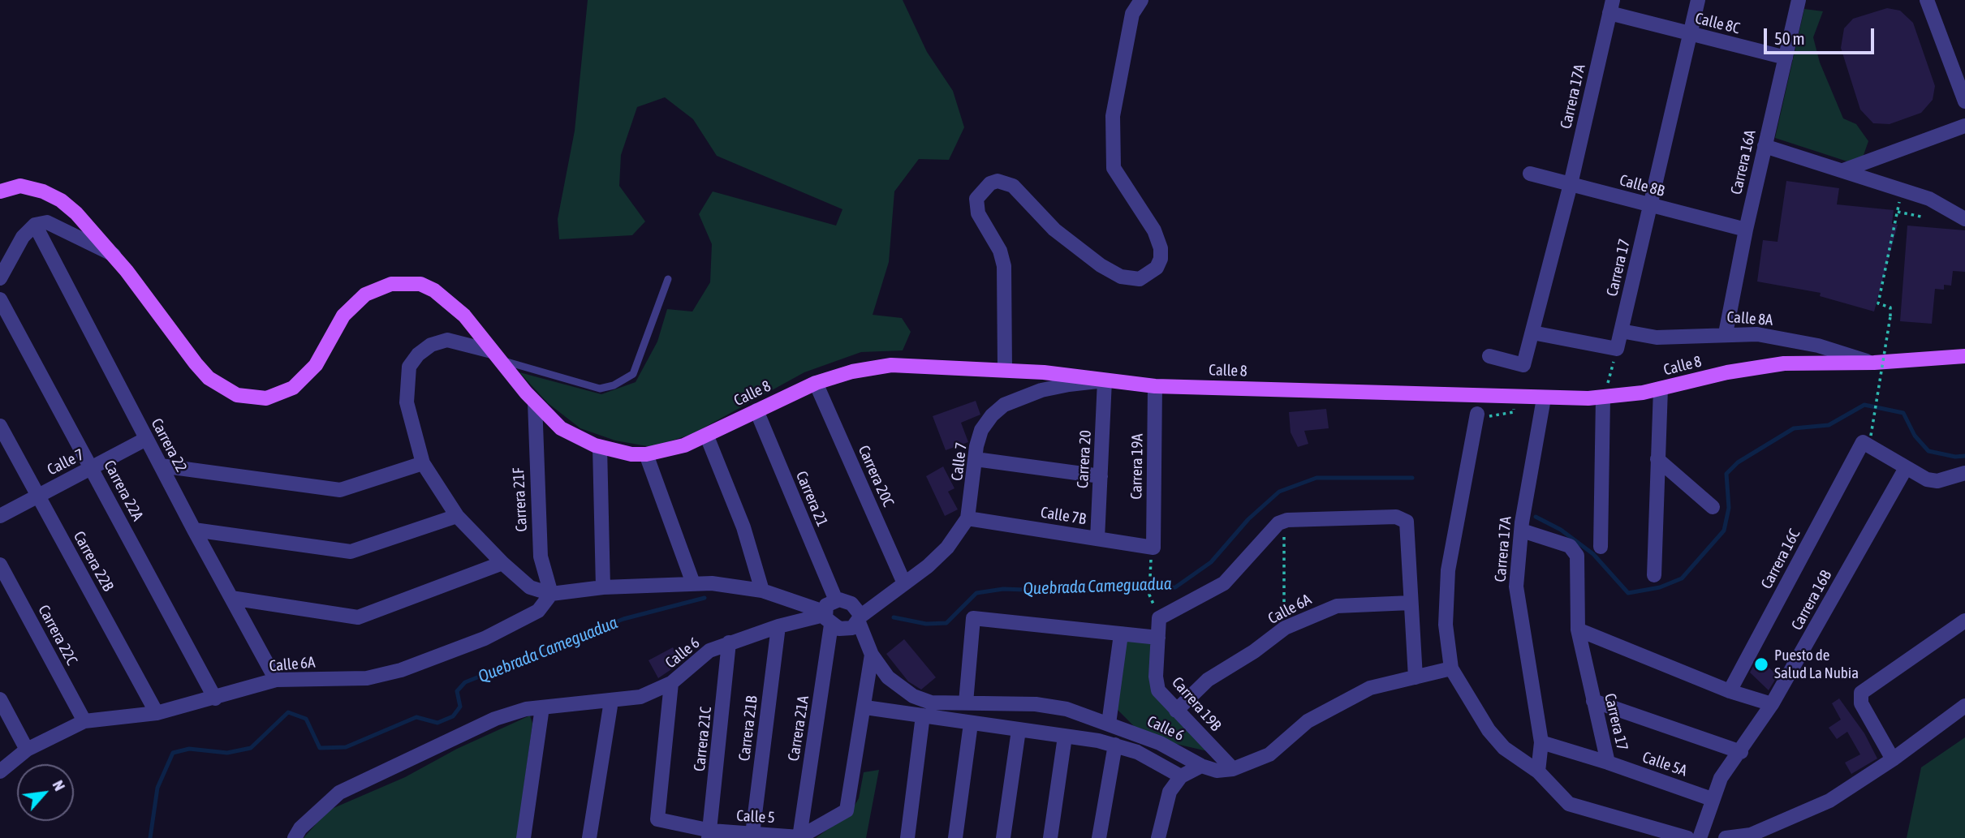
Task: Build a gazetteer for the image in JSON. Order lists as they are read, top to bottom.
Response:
{
  "streets": {
    "main road": ["Calle 8"],
    "street": [
      "Calle 8C",
      "Carrera 17A",
      "Carrera 16A",
      "Calle 8B",
      "Carrera 17",
      "Calle 8A",
      "Carrera 22",
      "Carrera 20",
      "Calle 7",
      "Carrera 19A",
      "Carrera 20C",
      "Carrera 22A",
      "Carrera 21",
      "Carrera 21F",
      "Calle 7B",
      "Carrera 16C",
      "Carrera 22B",
      "Carrera 16B",
      "Calle 6A",
      "Carrera 22C",
      "Calle 6",
      "Carrera 19B",
      "Carrera 21B",
      "Carrera 21A",
      "Carrera 21C",
      "Calle 5A",
      "Calle 5"
    ]
  },
  "crossings": [
    ["Calle 8C", "Carrera 17A"],
    ["Calle 8C", "Carrera 16A"],
    ["Calle 8C", "Carrera 17"],
    ["Carrera 17A", "Calle 8B"],
    ["Carrera 17A", "Carrera 17"],
    ["Carrera 17A", "Calle 8"],
    ["Carrera 17A", "Calle 5A"],
    ["Carrera 16A", "Calle 8B"],
    ["Carrera 16A", "Calle 8A"],
    ["Calle 8B", "Carrera 17"],
    ["Carrera 17", "Calle 8A"],
    ["Carrera 17", "Calle 5A"],
    ["Calle 8A", "Calle 8"],
    ["Calle 8", "Carrera 20"],
    ["Calle 8", "Calle 7"],
    ["Calle 8", "Carrera 19A"],
    ["Calle 8", "Carrera 20C"],
    ["Calle 8", "Carrera 21"],
    ["Calle 8", "Carrera 21F"],
    ["Carrera 22", "Calle 7"],
    ["Carrera 22", "Calle 6A"],
    ["Carrera 20", "Calle 7"],
    ["Carrera 20", "Calle 7B"],
    ["Calle 7", "Carrera 20C"],
    ["Calle 7", "Carrera 22A"],
    ["Calle 7", "Calle 7B"],
    ["Calle 7", "Carrera 22B"],
    ["Calle 7", "Calle 6"],
    ["Calle 7", "Carrera 21A"],
    ["Carrera 19A", "Calle 7B"],
    ["Carrera 22A", "Calle 6A"],
    ["Carrera 21F", "Calle 6A"],
    ["Carrera 22B", "Calle 6A"],
    ["Carrera 16B", "Calle 5A"],
    ["Calle 6A", "Carrera 22C"],
    ["Calle 6A", "Carrera 19B"],
    ["Calle 6", "Carrera 19B"],
    ["Calle 6", "Carrera 21B"],
    ["Calle 6", "Carrera 21A"],
    ["Calle 6", "Carrera 21C"],
    ["Calle 6", "Calle 5"],
    ["Carrera 21B", "Calle 5"],
    ["Carrera 21A", "Calle 5"],
    ["Carrera 21C", "Calle 5"]
  ],
  "water": ["Quebrada Cameguadua"],
  "places": ["Puesto de Salud La Nubia"],
  "scale_bar": "50 m",
  "north": "top right"
}
